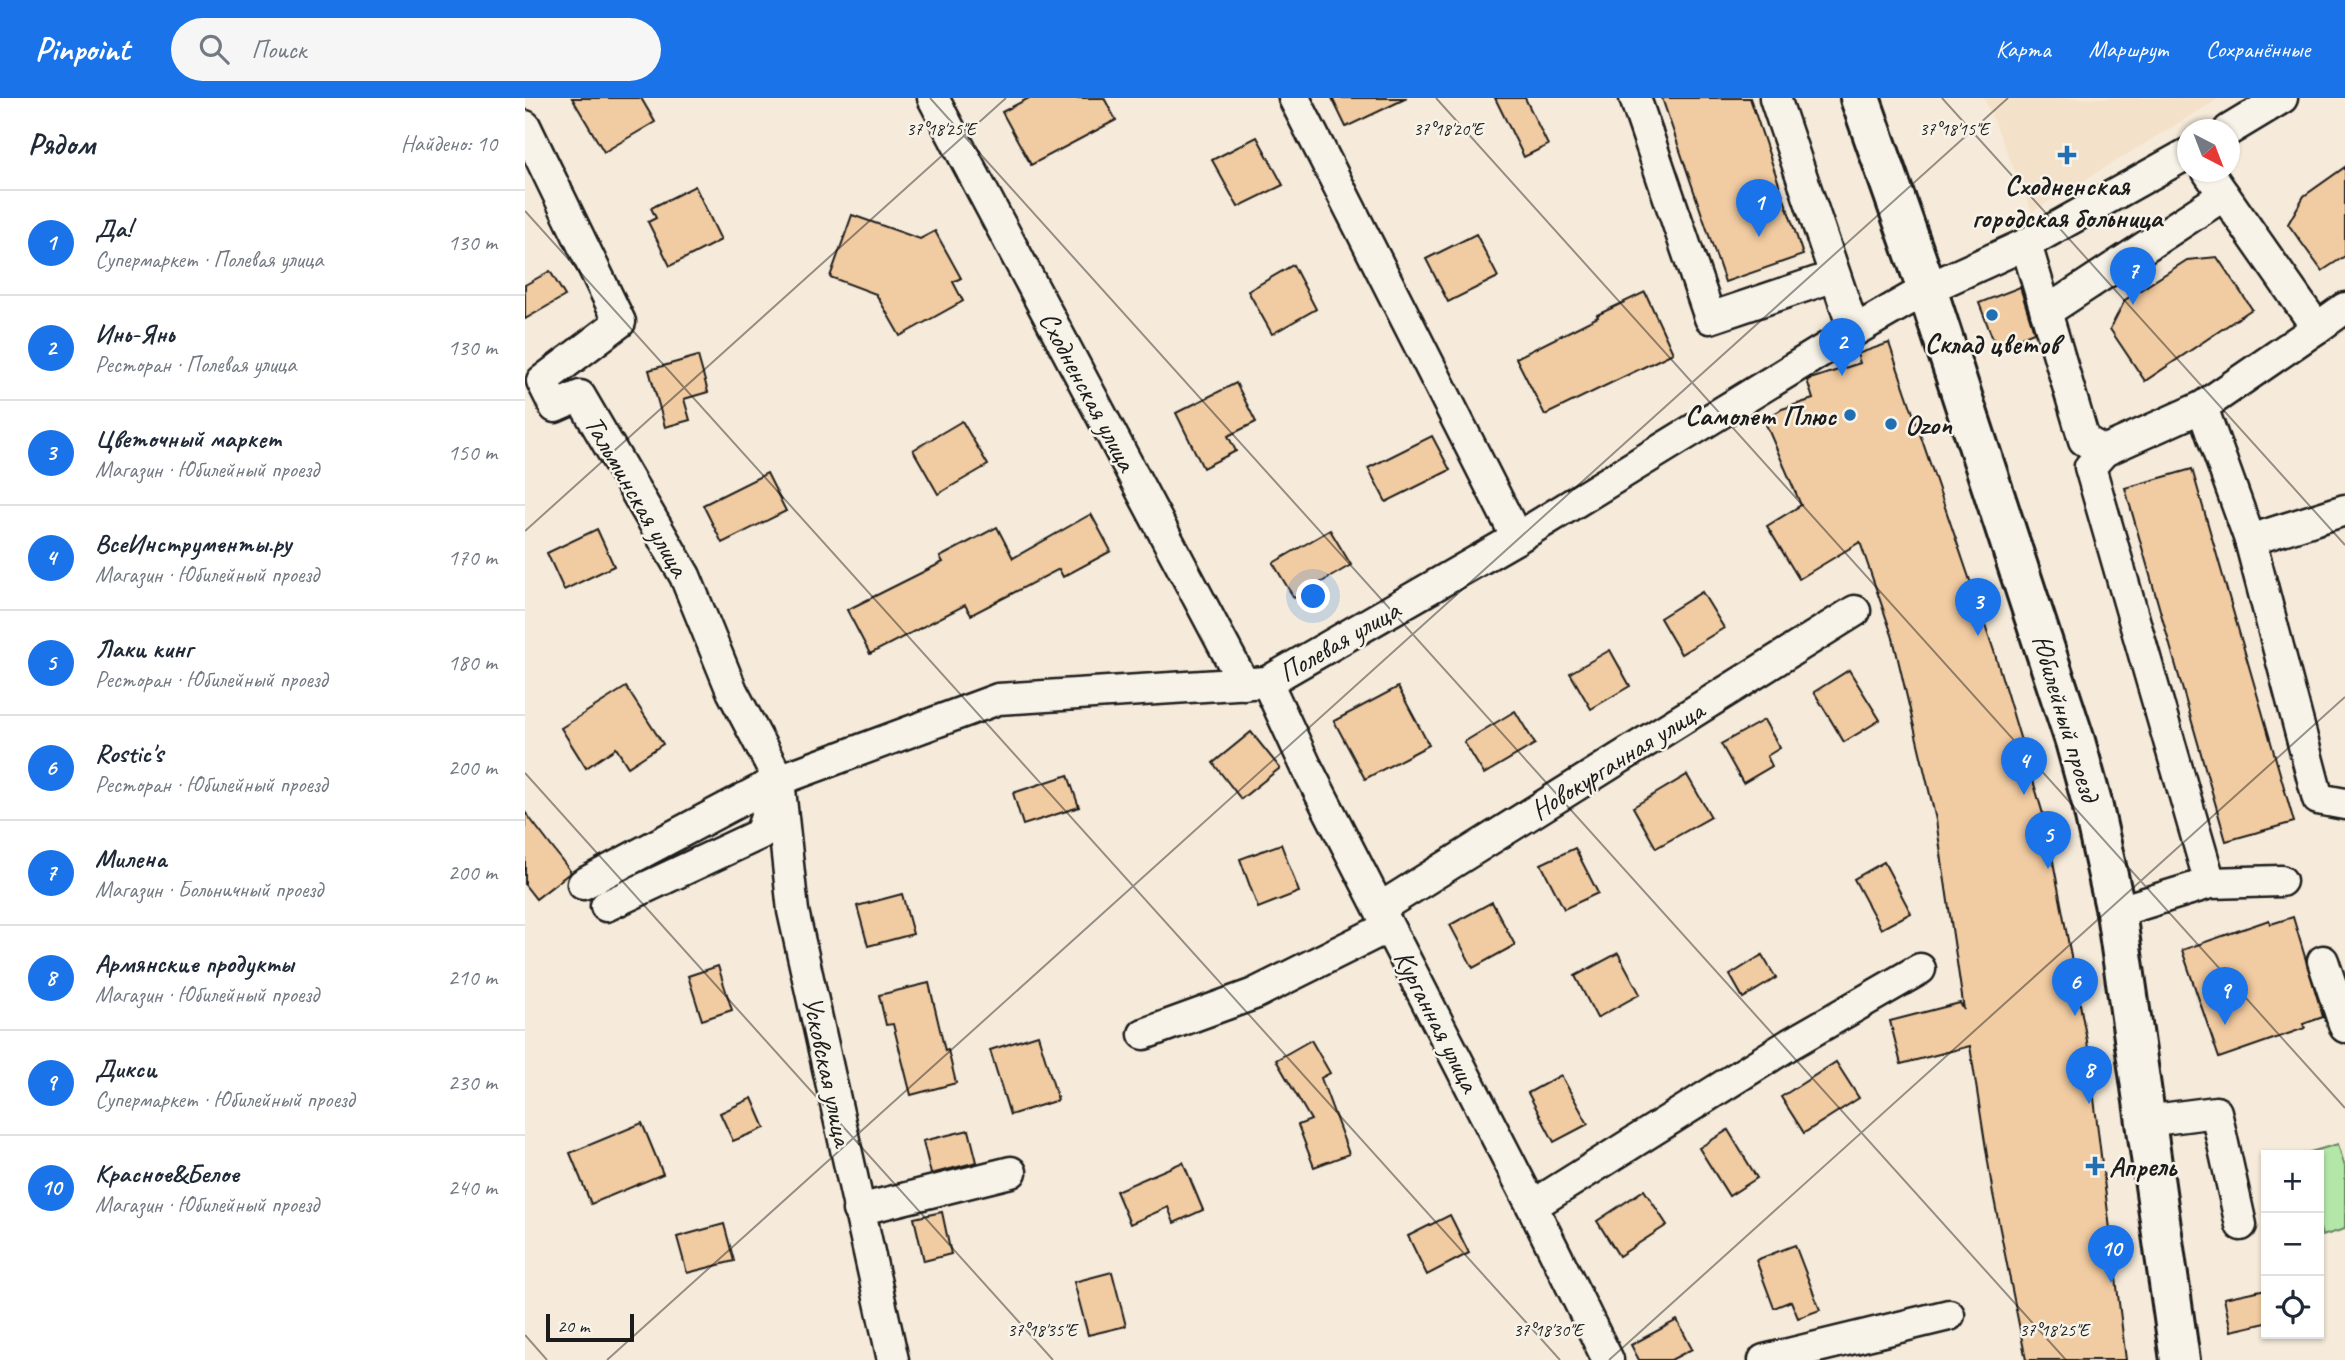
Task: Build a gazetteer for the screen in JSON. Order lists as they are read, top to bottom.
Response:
{
  "streets": {
    "main road": ["Юбилейный проезд"],
    "street": [
      "Сходненская улица",
      "Тальминская улица",
      "Полевая улица",
      "Новокурганная улица",
      "Курганная улица",
      "Усковская улица"
    ]
  },
  "crossings": [
    ["Сходненская улица", "Полевая улица"],
    ["Сходненская улица", "Курганная улица"],
    ["Тальминская улица", "Полевая улица"],
    ["Тальминская улица", "Усковская улица"],
    ["Полевая улица", "Юбилейный проезд"],
    ["Полевая улица", "Курганная улица"],
    ["Полевая улица", "Усковская улица"],
    ["Новокурганная улица", "Курганная улица"]
  ],
  "places": {
    "health": ["Сходненская городская больница", "Апрель"],
    "other": ["Склад цветов", "Самолет Плюс", "Ozon"]
  },
  "scale_bar": "20 m",
  "north": "bottom right",
  "page": {
    "header": "Pinpoint",
    "search": "Поиск",
    "nav": ["Карта", "Маршрут", "Сохранённые"],
    "heading": ["Рядом", "Найдено: 10"],
    "pins": [
      "1",
      "7",
      "2",
      "3",
      "4",
      "5",
      "6",
      "9",
      "8",
      "10"
    ],
    "list": [
      {
        "mark": "1",
        "name": "Да!",
        "note": "Супермаркет · Полевая улица",
        "value": "130 m"
      },
      {
        "mark": "2",
        "name": "Инь-Янь",
        "note": "Ресторан · Полевая улица",
        "value": "130 m"
      },
      {
        "mark": "3",
        "name": "Цветочный маркет",
        "note": "Магазин · Юбилейный проезд",
        "value": "150 m"
      },
      {
        "mark": "4",
        "name": "ВсеИнструменты.ру",
        "note": "Магазин · Юбилейный проезд",
        "value": "170 m"
      },
      {
        "mark": "5",
        "name": "Лаки кинг",
        "note": "Ресторан · Юбилейный проезд",
        "value": "180 m"
      },
      {
        "mark": "6",
        "name": "Rostic's",
        "note": "Ресторан · Юбилейный проезд",
        "value": "200 m"
      },
      {
        "mark": "7",
        "name": "Милена",
        "note": "Магазин · Больничный проезд",
        "value": "200 m"
      },
      {
        "mark": "8",
        "name": "Армянские продукты",
        "note": "Магазин · Юбилейный проезд",
        "value": "210 m"
      },
      {
        "mark": "9",
        "name": "Дикси",
        "note": "Супермаркет · Юбилейный проезд",
        "value": "230 m"
      },
      {
        "mark": "10",
        "name": "Красное&Белое",
        "note": "Магазин · Юбилейный проезд",
        "value": "240 m"
      }
    ],
    "map_buttons": ["+", "−"],
    "scale": "20 m"
  },
  "coordinates": [
    "37°18'25\"E",
    "37°18'20\"E",
    "37°18'15\"E",
    "37°18'35\"E",
    "37°18'30\"E"
  ]
}
